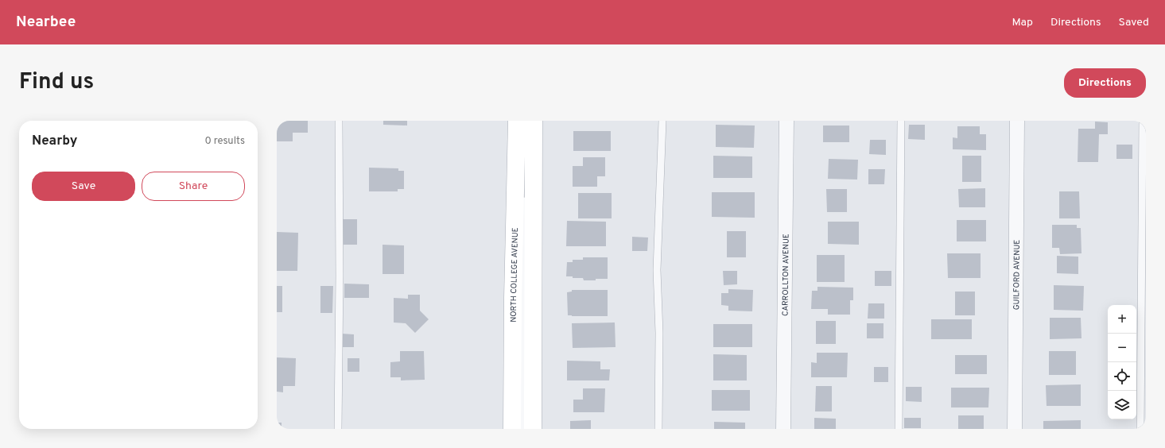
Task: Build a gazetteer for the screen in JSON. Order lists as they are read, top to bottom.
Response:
{
  "streets": {
    "main road": ["NORTH COLLEGE AVENUE"],
    "street": ["CARROLLTON AVENUE", "GUILFORD AVENUE"]
  },
  "page": {
    "header": "Nearbee",
    "nav": ["Map", "Directions", "Saved"],
    "title": "Find us",
    "buttons": [
      "Directions",
      ["Save", "Share"]
    ],
    "heading": ["Nearby", "0 results"],
    "map_buttons": ["+", "−"]
  }
}
